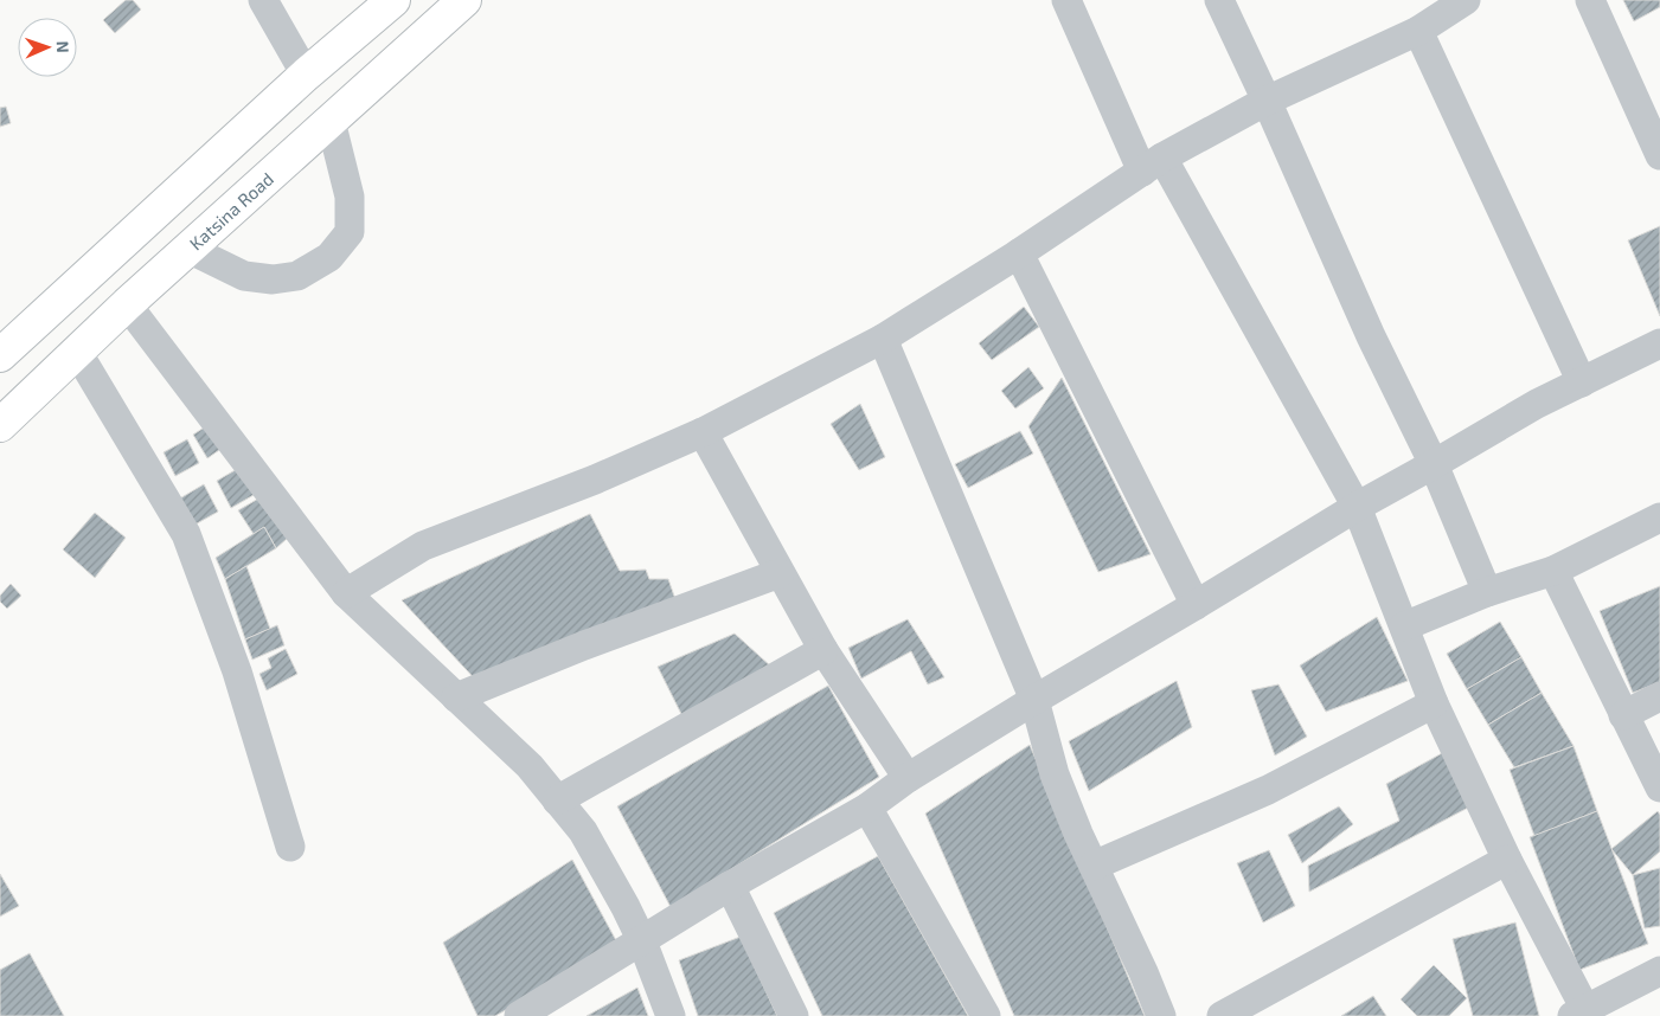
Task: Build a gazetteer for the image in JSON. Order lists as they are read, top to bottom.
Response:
{
  "streets": {
    "highway": ["Katsina Road"]
  },
  "north": "right"
}
